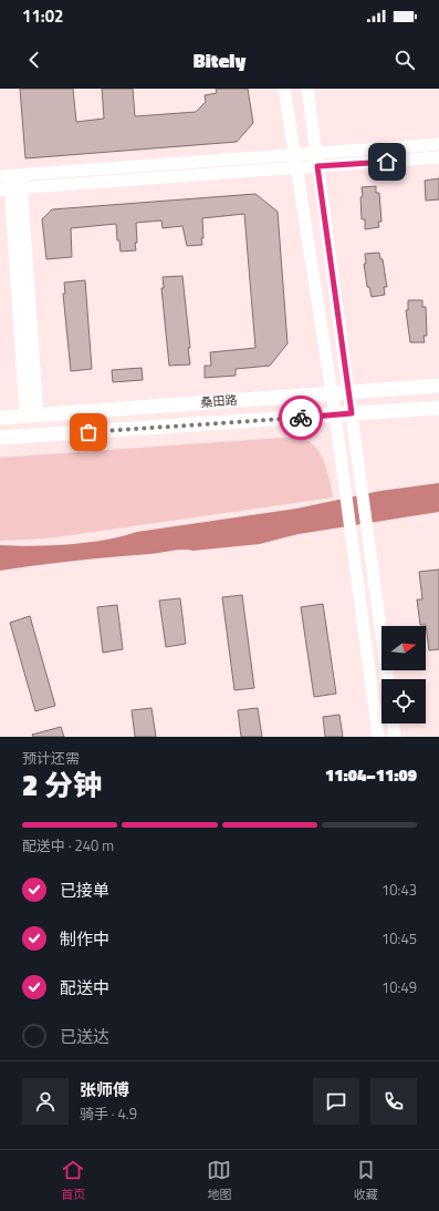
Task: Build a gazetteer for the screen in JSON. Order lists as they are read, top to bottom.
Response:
{
  "streets": {
    "main road": ["桑田路"]
  },
  "north": "right",
  "page": {
    "status": "11:02",
    "header": "Bitely",
    "heading": ["2 分钟", "预计还需", "11:04–11:09"],
    "panel": ["张师傅", "骑手 · 4.9"],
    "bar": "配送中 · 240 m",
    "list": [
      ["已接单", "10:43"],
      ["制作中", "10:45"],
      ["配送中", "10:49"],
      "已送达"
    ],
    "tabs": ["首页", "地图", "收藏"]
  }
}
